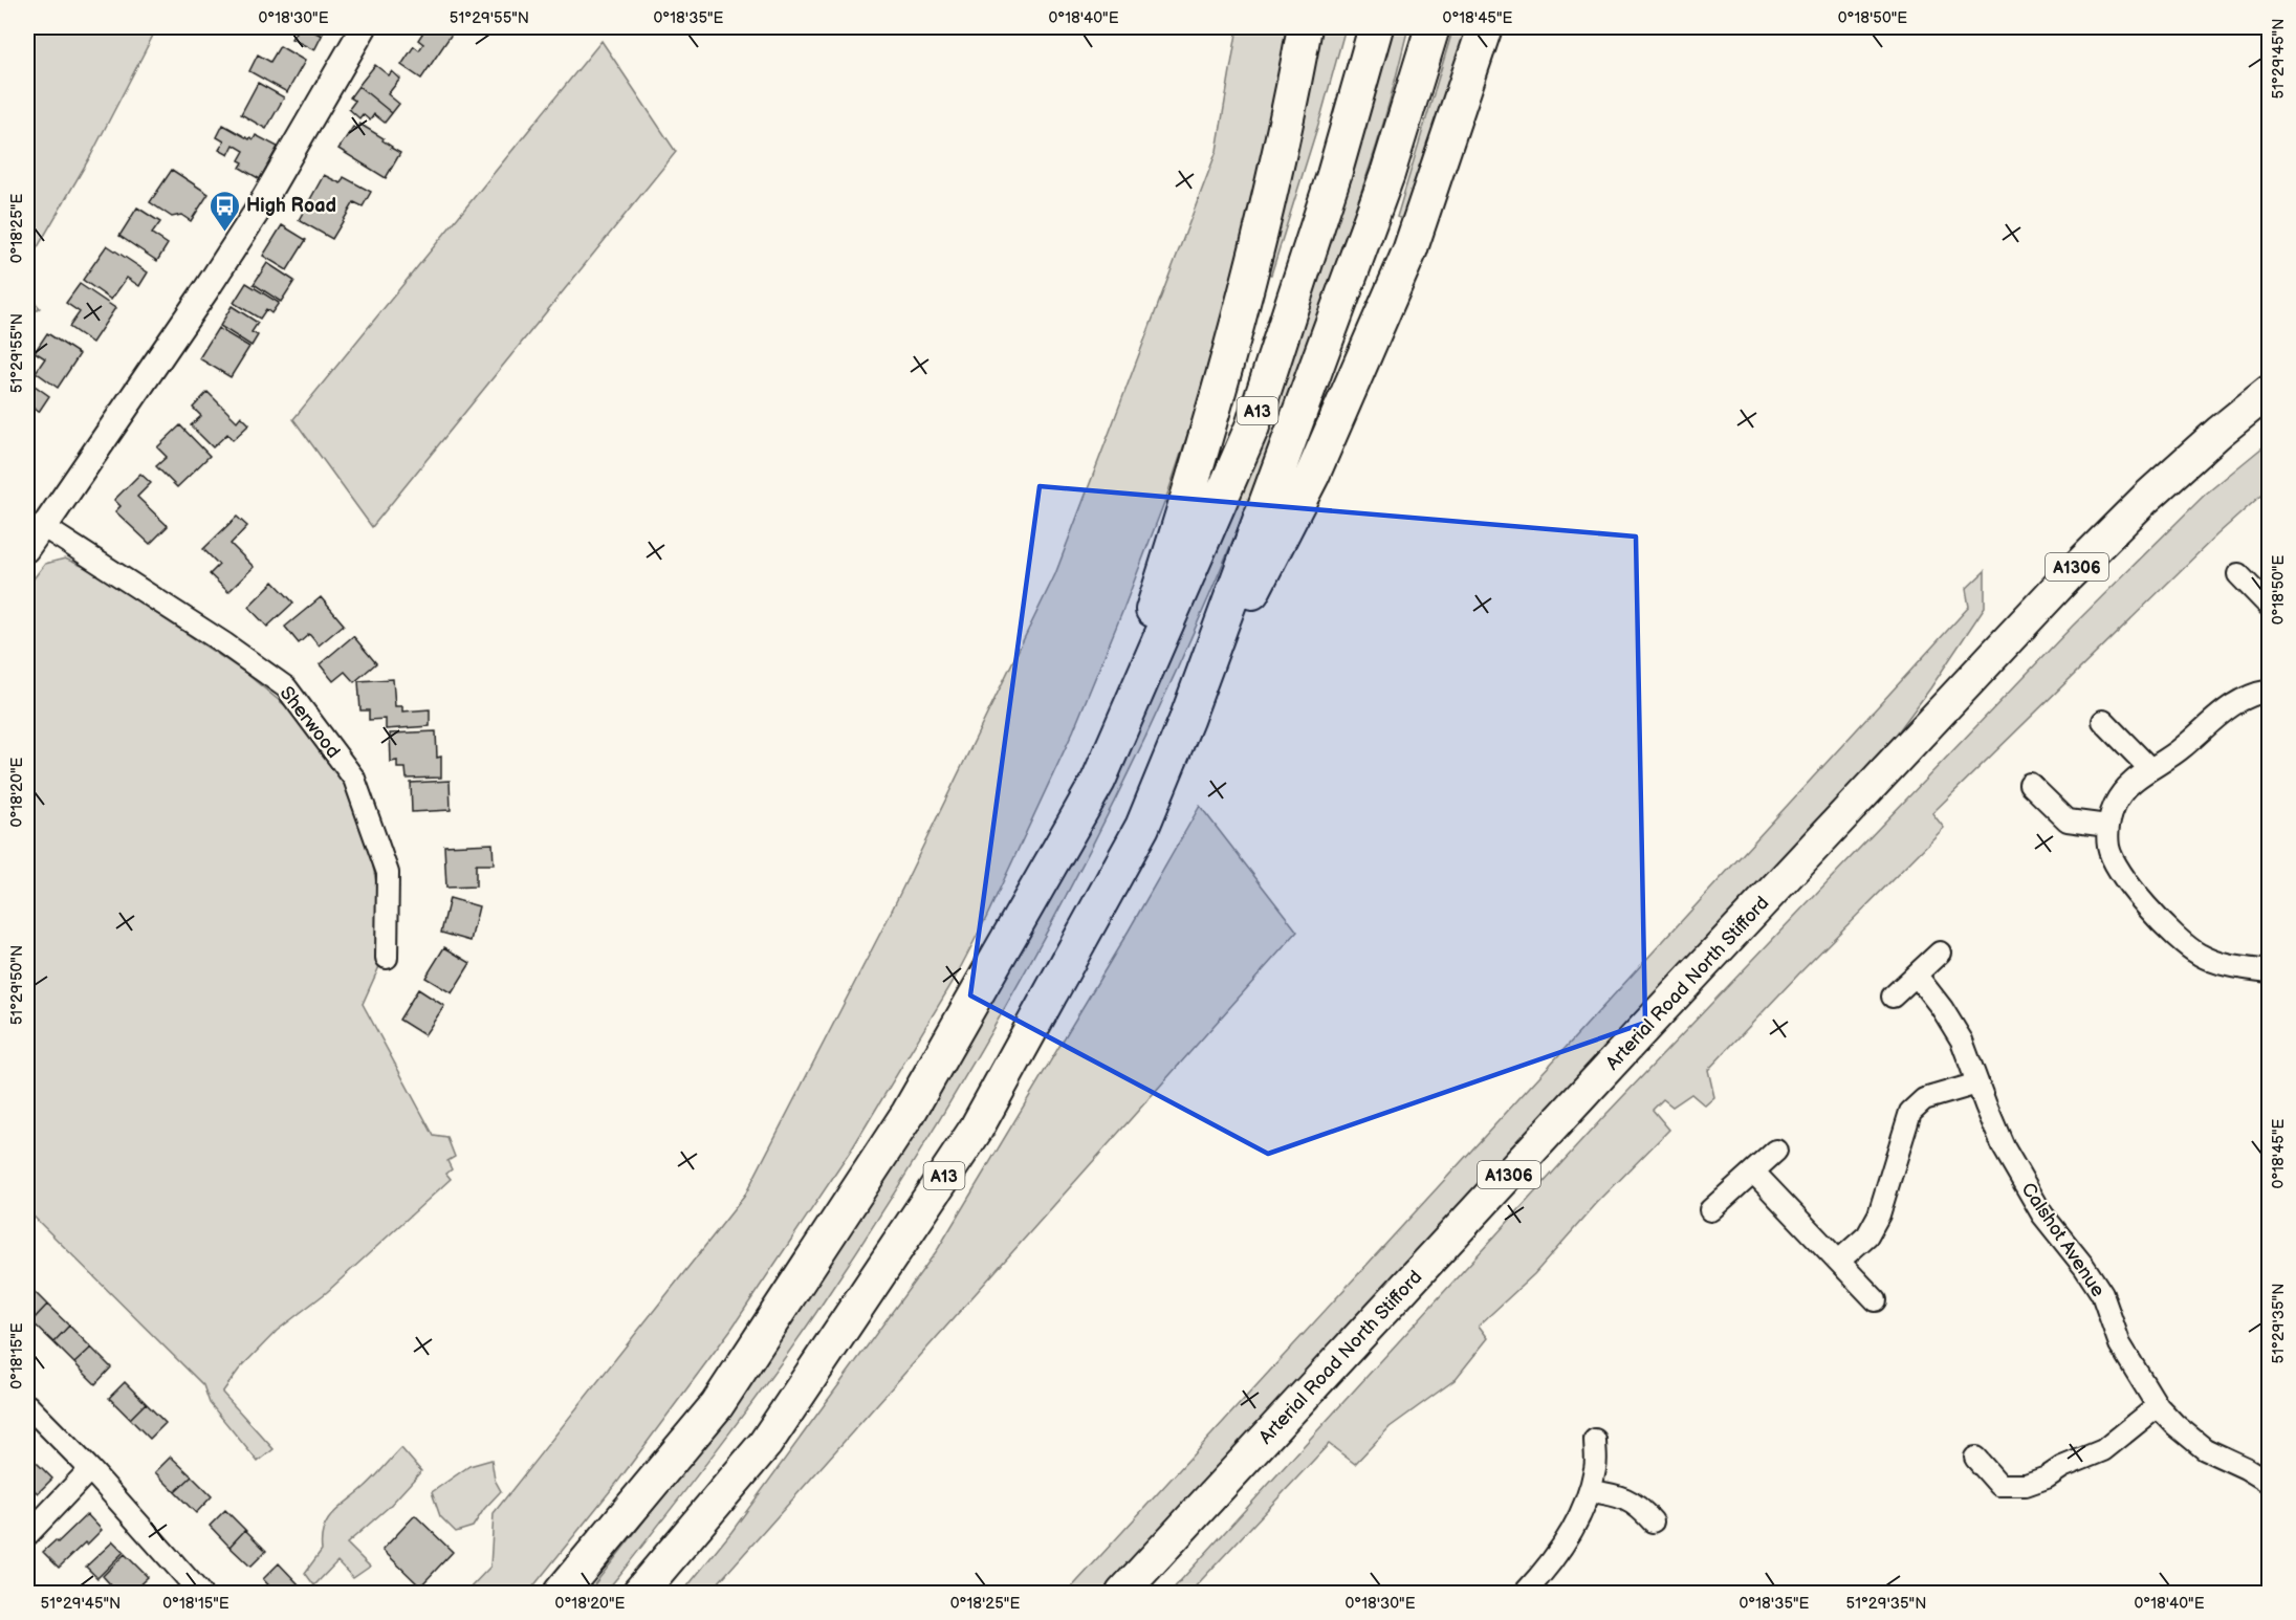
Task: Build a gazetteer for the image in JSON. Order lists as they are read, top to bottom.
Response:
{
  "streets": {
    "highway": ["A13"],
    "main road": ["A1306", "Arterial Road North Stifford"],
    "street": ["Sherwood", "Calshot Avenue"]
  },
  "places": {
    "bus stop": ["High Road"]
  },
  "coordinates": [
    "0°18'30\"E",
    "51°29'55\"N",
    "0°18'35\"E",
    "0°18'40\"E",
    "0°18'45\"E",
    "0°18'50\"E",
    "51°29'45\"N",
    "0°18'25\"E",
    "0°18'20\"E",
    "51°29'50\"N",
    "51°29'35\"N",
    "0°18'15\"E"
  ]
}
